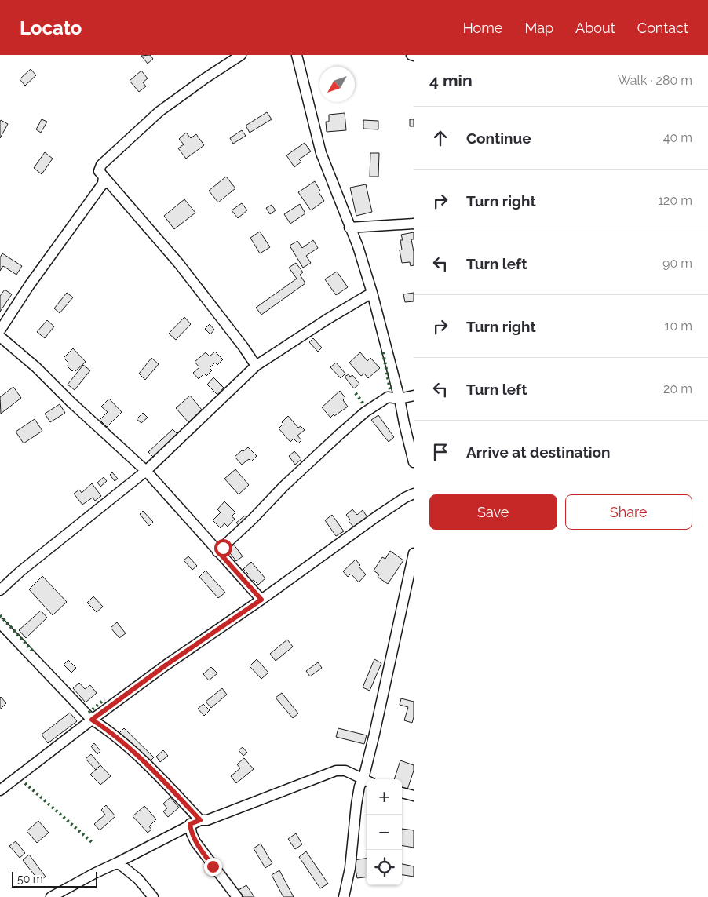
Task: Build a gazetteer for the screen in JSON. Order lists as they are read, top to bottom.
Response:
{
  "scale_bar": "50 m",
  "north": "bottom left",
  "page": {
    "header": "Locato",
    "nav": [
      "Home",
      "Map",
      "About",
      "Contact"
    ],
    "heading": ["4 min", "Walk · 280 m"],
    "list": [
      ["Continue", "40 m"],
      ["Turn right", "120 m"],
      ["Turn left", "90 m"],
      ["Turn right", "10 m"],
      ["Turn left", "20 m"],
      "Arrive at destination"
    ],
    "buttons": ["Save", "Share"],
    "map_buttons": ["+", "−"],
    "scale": "50 m"
  }
}
